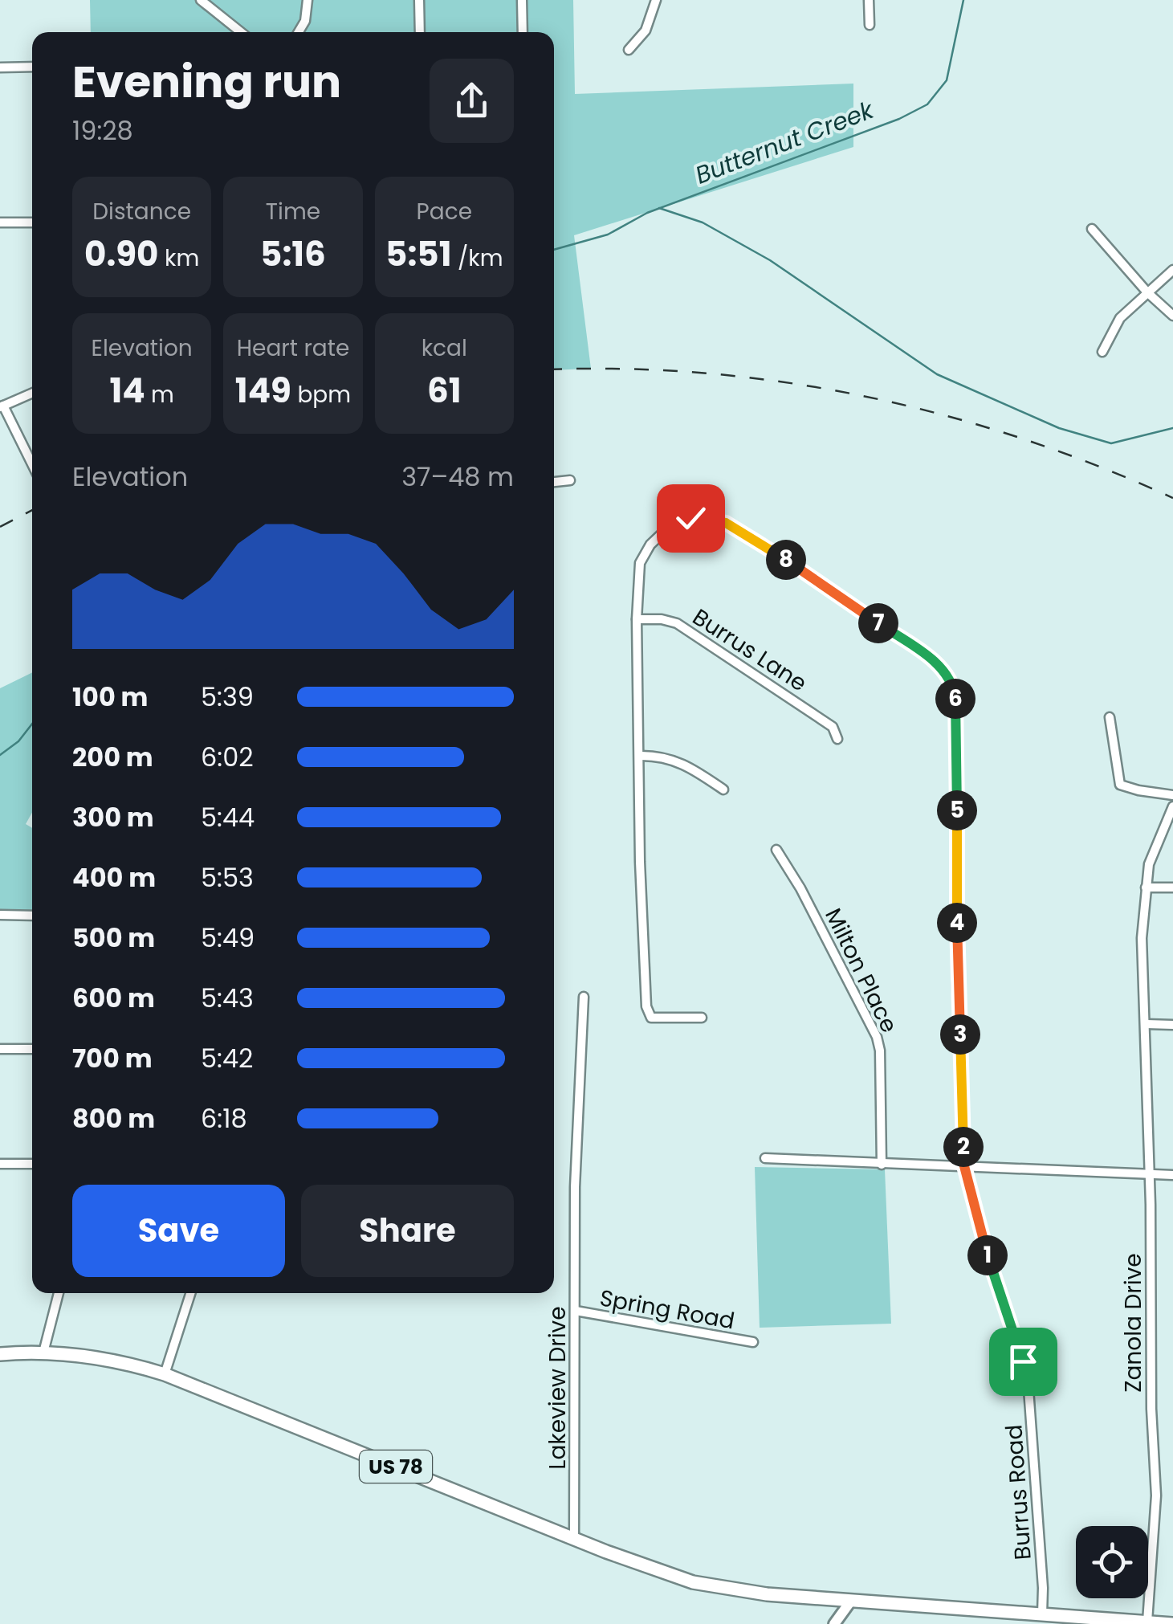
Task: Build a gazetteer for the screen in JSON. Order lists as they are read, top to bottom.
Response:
{
  "streets": {
    "main road": ["US 78"],
    "street": [
      "Burrus Lane",
      "Milton Place",
      "Spring Road",
      "Zanola Drive",
      "Lakeview Drive",
      "Burrus Road"
    ]
  },
  "crossings": [
    ["Spring Road", "Lakeview Drive"],
    ["Zanola Drive", "US 78"],
    ["Lakeview Drive", "US 78"],
    ["US 78", "Burrus Road"]
  ],
  "water": ["Butternut Creek"],
  "page": {
    "heading": ["Evening run", "19:28"],
    "stats": [
      ["Distance", "0.90 km"],
      ["Time", "5:16"],
      ["Pace", "5:51 /km"],
      ["Elevation", "14 m"],
      ["Heart rate", "149 bpm"],
      ["kcal", "61"]
    ],
    "chart": ["Elevation", "37–48 m"],
    "pins": [
      "8",
      "7",
      "6",
      "5",
      "4",
      "3",
      "2",
      "1"
    ],
    "list": [
      {
        "name": "100 m",
        "note": "5:39"
      },
      {
        "name": "200 m",
        "note": "6:02"
      },
      {
        "name": "300 m",
        "note": "5:44"
      },
      {
        "name": "400 m",
        "note": "5:53"
      },
      {
        "name": "500 m",
        "note": "5:49"
      },
      {
        "name": "600 m",
        "note": "5:43"
      },
      {
        "name": "700 m",
        "note": "5:42"
      },
      {
        "name": "800 m",
        "note": "6:18"
      }
    ],
    "buttons": ["Save", "Share"]
  }
}
